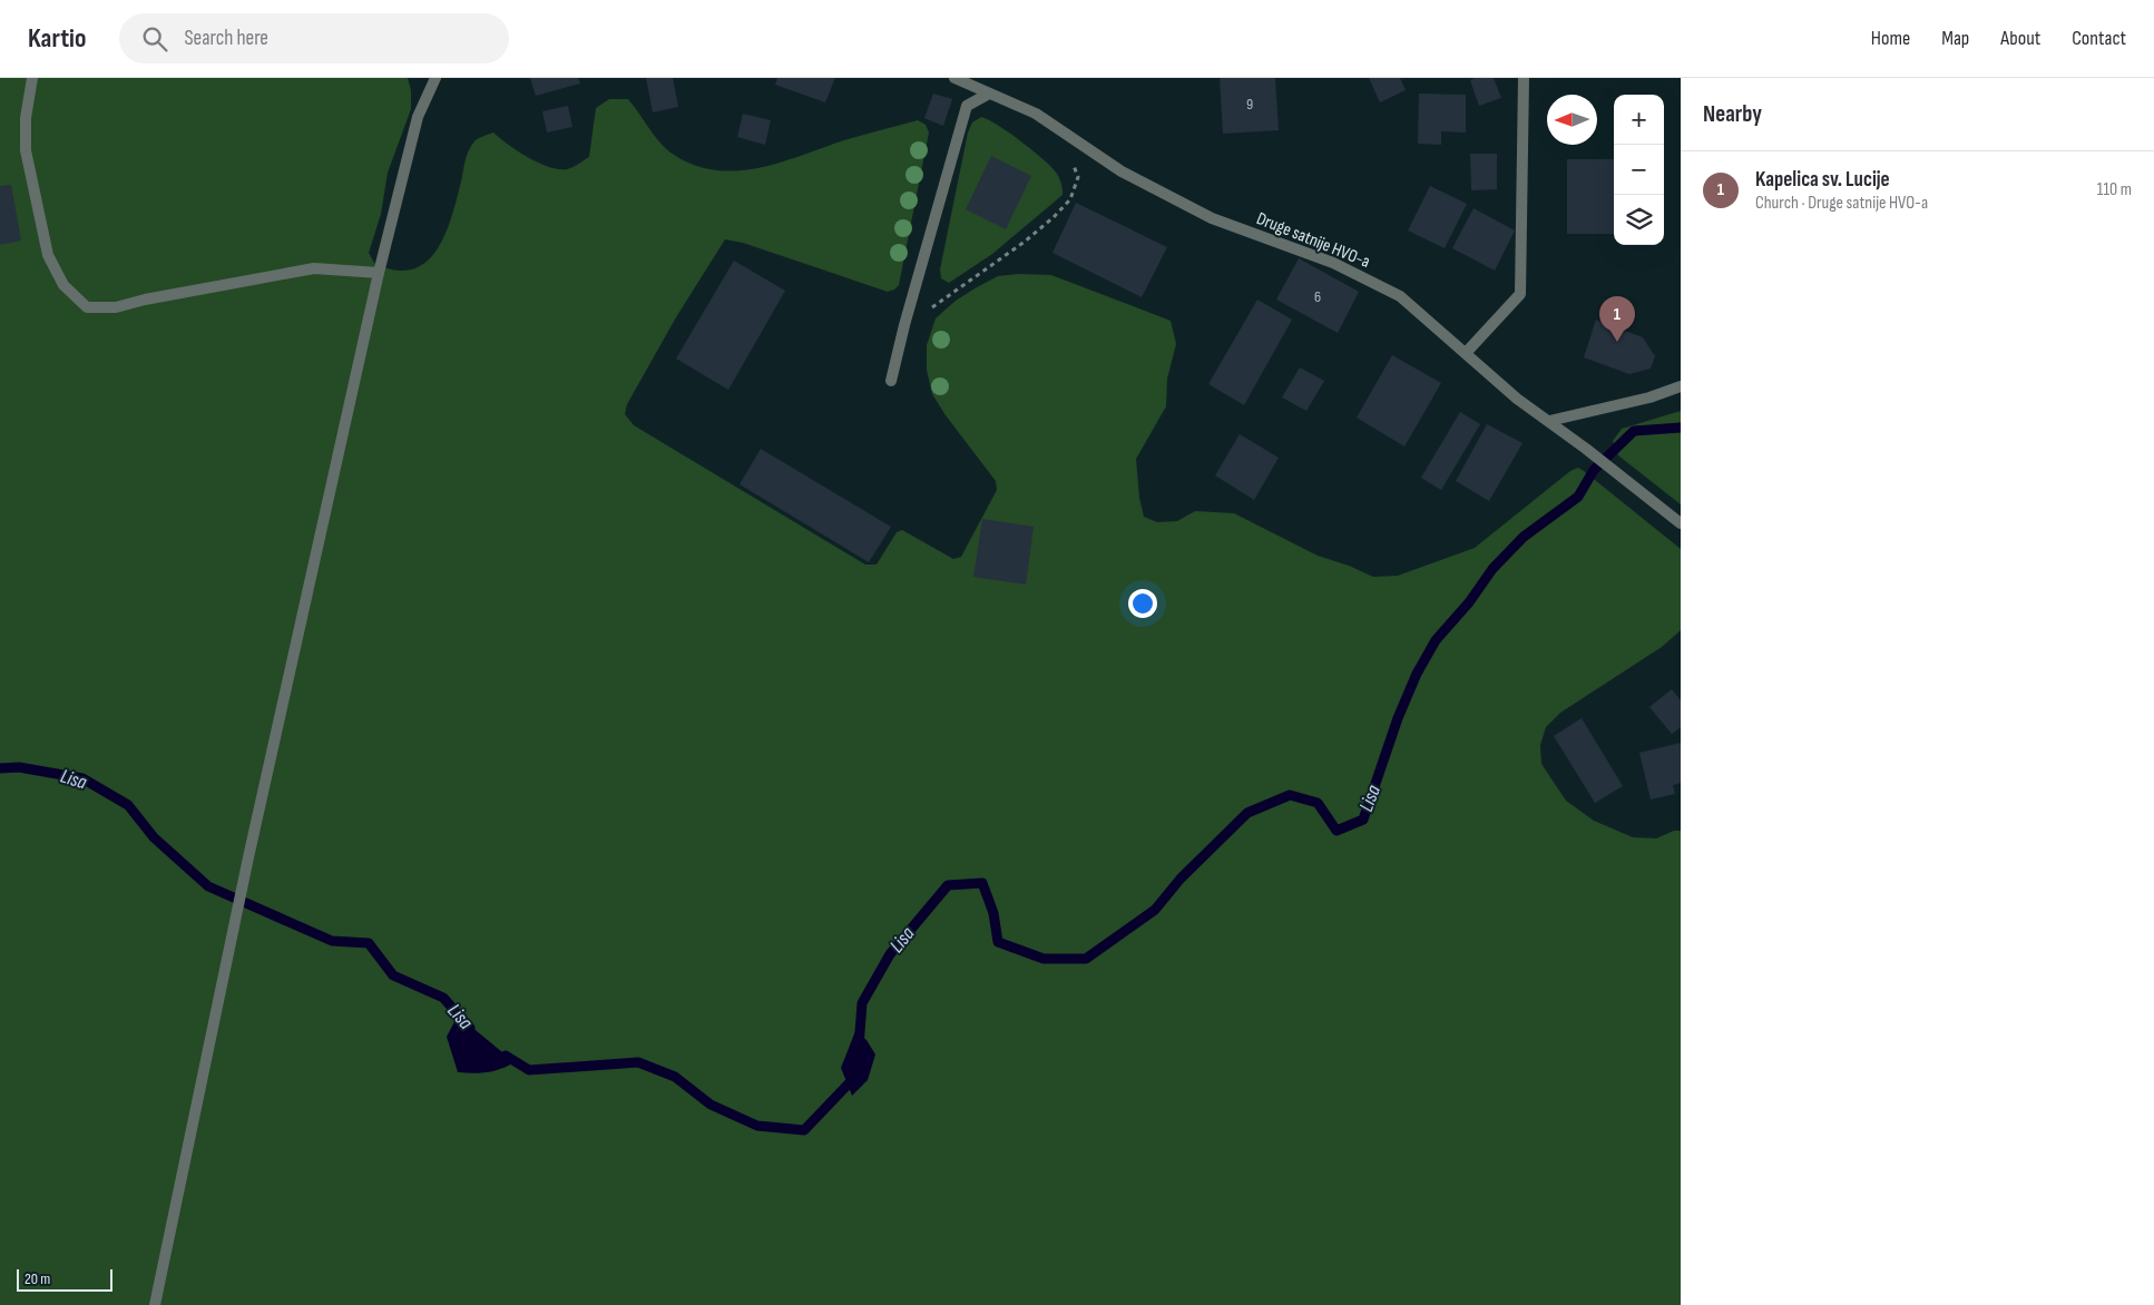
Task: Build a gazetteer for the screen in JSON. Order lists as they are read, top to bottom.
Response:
{
  "streets": {
    "street": ["Druge satnije HVO-a"]
  },
  "water": ["Lisa"],
  "house_numbers": ["9", "6"],
  "scale_bar": "20 m",
  "north": "left",
  "page": {
    "header": "Kartio",
    "search": "Search here",
    "nav": [
      "Home",
      "Map",
      "About",
      "Contact"
    ],
    "heading": "Nearby",
    "map_buttons": ["+", "−"],
    "list": [
      {
        "mark": "1",
        "name": "Kapelica sv. Lucije",
        "note": "Church · Druge satnije HVO-a",
        "value": "110 m"
      }
    ],
    "pins": "1",
    "scale": "20 m"
  }
}
